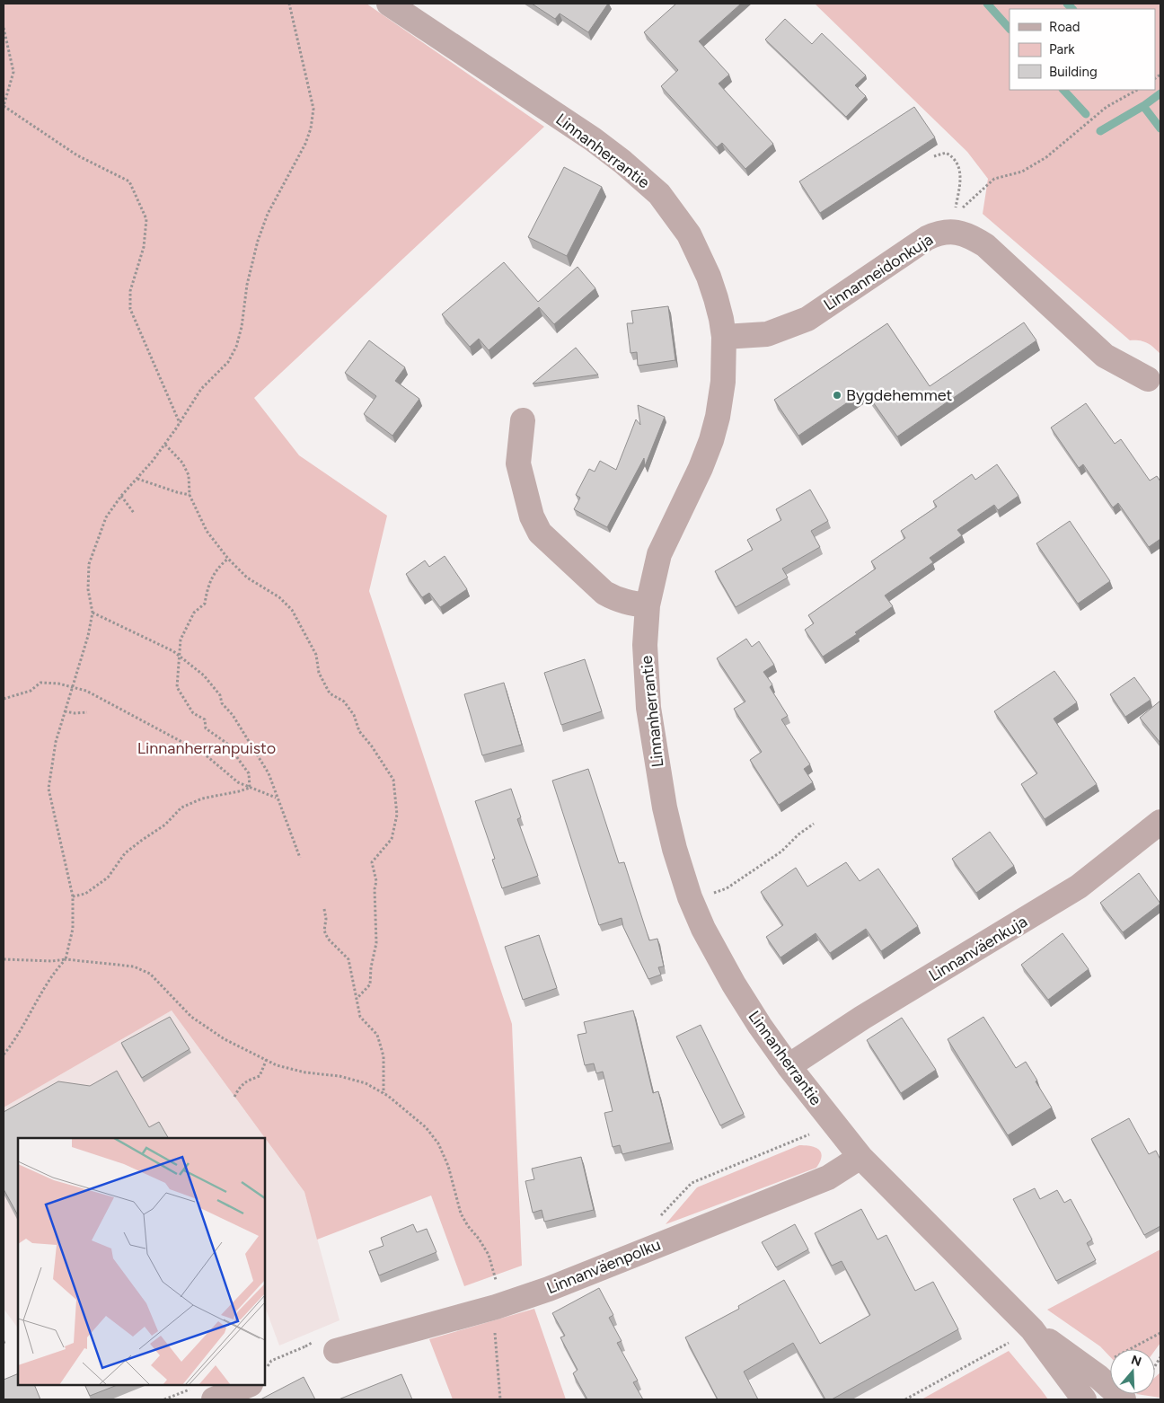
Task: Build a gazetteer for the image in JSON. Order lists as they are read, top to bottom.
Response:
{
  "streets": {
    "street": [
      "Linnanherrantie",
      "Linnanneidonkuja",
      "Linnanväenkuja",
      "Linnanväenpolku"
    ]
  },
  "crossings": [
    ["Linnanherrantie", "Linnanneidonkuja"],
    ["Linnanherrantie", "Linnanväenkuja"],
    ["Linnanherrantie", "Linnanväenpolku"]
  ],
  "parks": ["Linnanherranpuisto"],
  "places": ["Bygdehemmet"],
  "legend": ["Road", "Park", "Building"],
  "north": "top"
}
